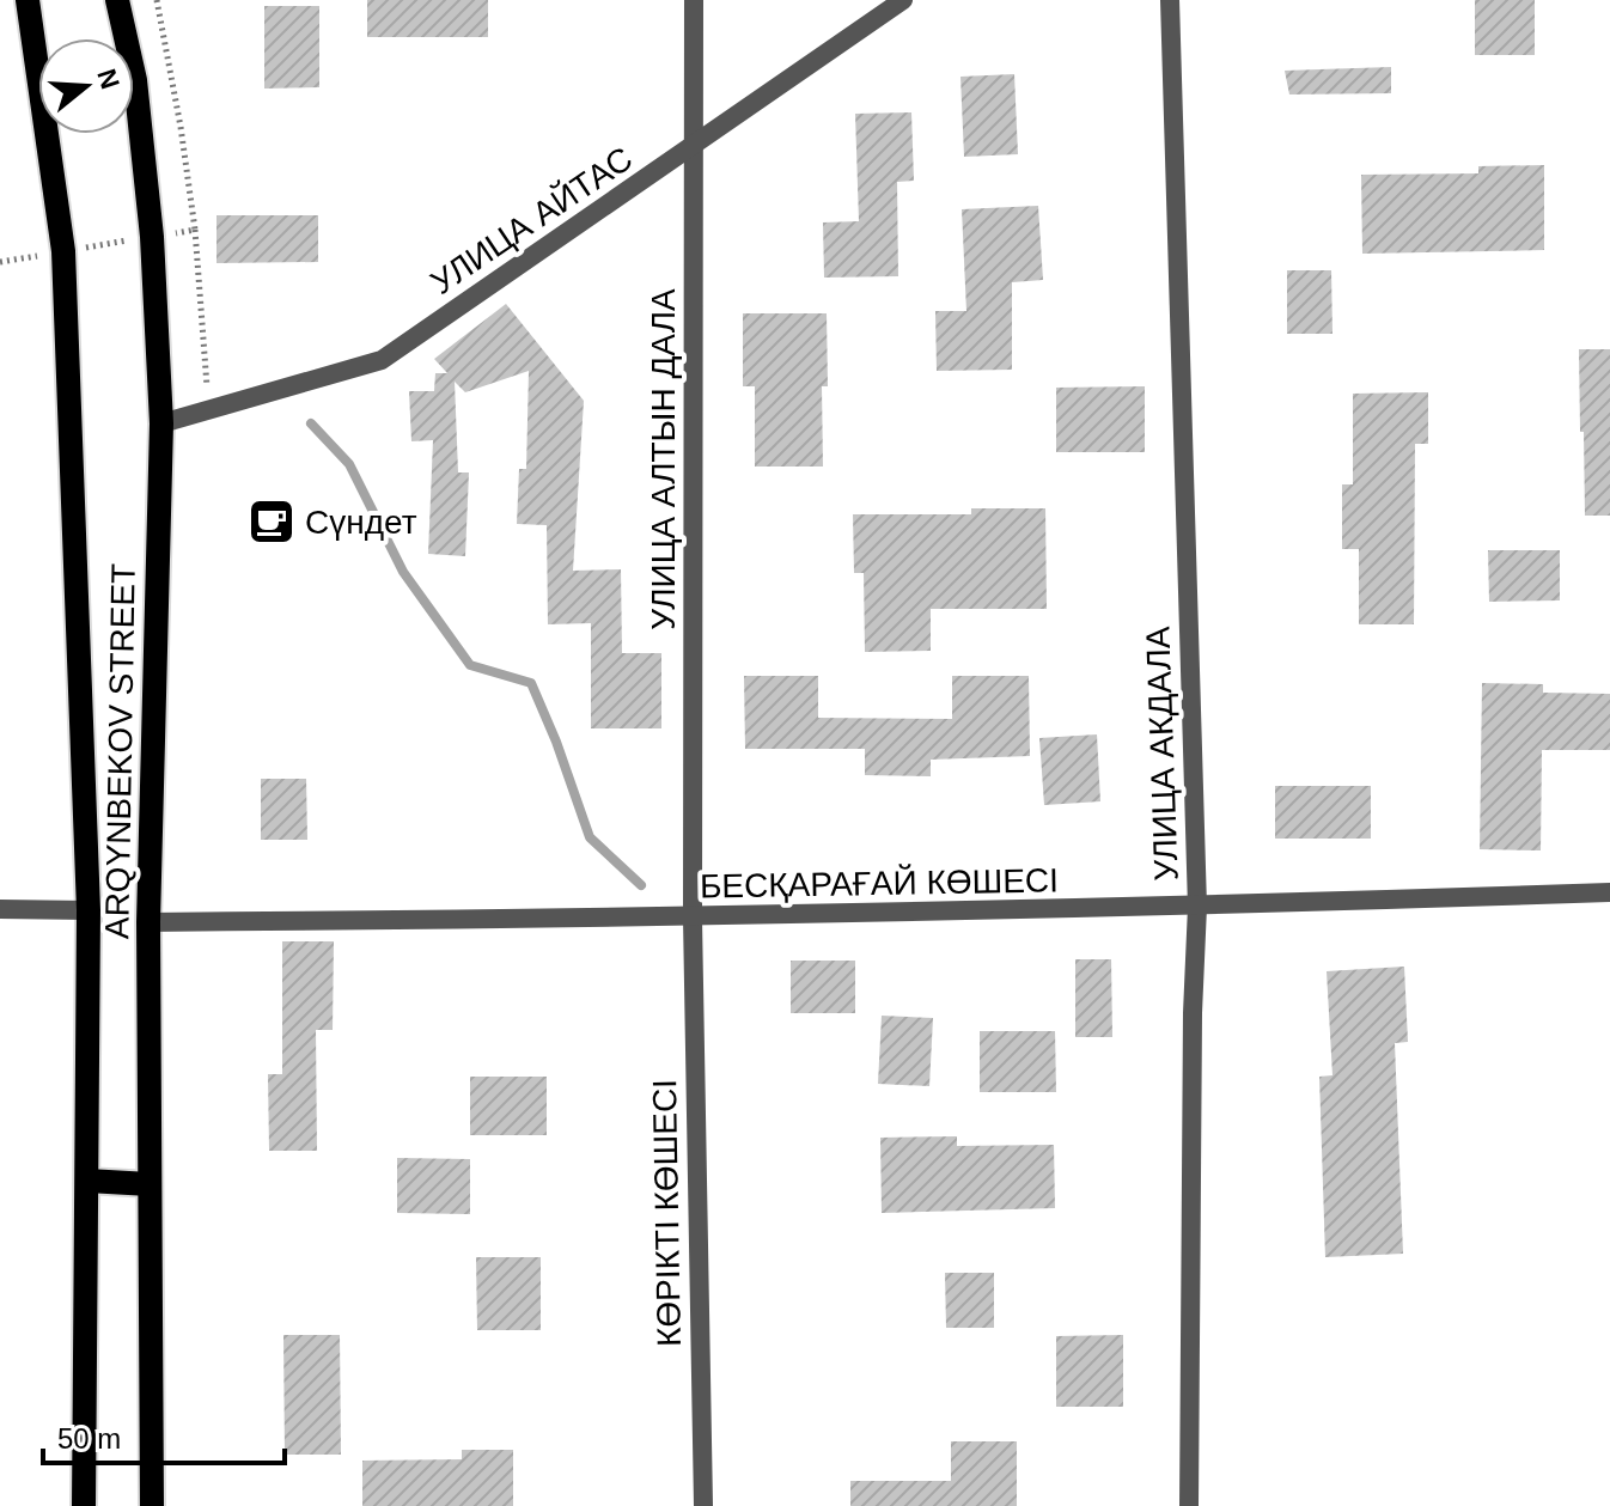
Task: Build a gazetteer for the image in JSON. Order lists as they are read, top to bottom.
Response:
{
  "streets": {
    "main road": ["ARQYNBEKOV STREET"],
    "street": [
      "УЛИЦА АЙТАС",
      "УЛИЦА АЛТЫН ДАЛА",
      "УЛИЦА АКДАЛА",
      "БЕСҚАРАҒАЙ КӨШЕСІ",
      "КӨРІКТІ КӨШЕСІ"
    ]
  },
  "crossings": [
    ["УЛИЦА АЙТАС", "УЛИЦА АЛТЫН ДАЛА"],
    ["УЛИЦА АЙТАС", "ARQYNBEKOV STREET"],
    ["УЛИЦА АЛТЫН ДАЛА", "БЕСҚАРАҒАЙ КӨШЕСІ"],
    ["УЛИЦА АЛТЫН ДАЛА", "КӨРІКТІ КӨШЕСІ"],
    ["ARQYNBEKOV STREET", "БЕСҚАРАҒАЙ КӨШЕСІ"],
    ["УЛИЦА АКДАЛА", "БЕСҚАРАҒАЙ КӨШЕСІ"],
    ["БЕСҚАРАҒАЙ КӨШЕСІ", "КӨРІКТІ КӨШЕСІ"]
  ],
  "places": {
    "cafe": ["Сүндет"]
  },
  "scale_bar": "50 m",
  "north": "right"
}
